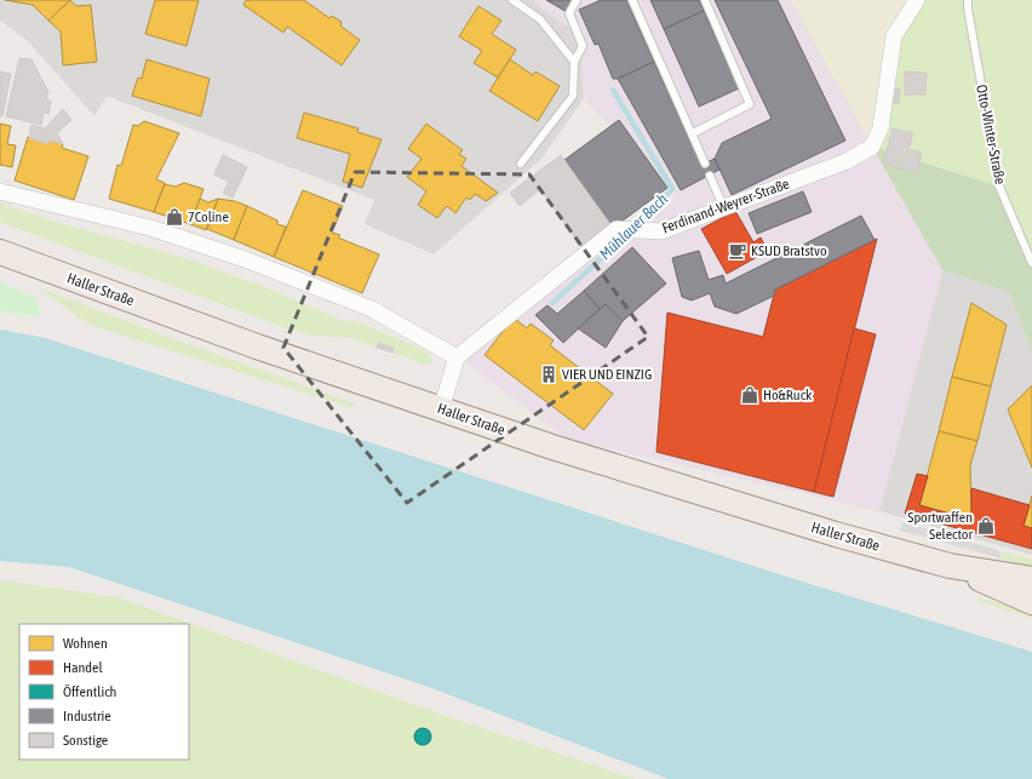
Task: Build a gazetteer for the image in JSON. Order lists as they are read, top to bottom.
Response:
{
  "streets": {
    "main road": ["Haller Straße"],
    "street": ["Ferdinand-Weyrer-Straße"],
    "lane": ["Otto-Winter-Straße"]
  },
  "water": ["Mühlauer Bach"],
  "places": {
    "shop": ["7Coline", "Ho&Ruck", "Sportwaffen Selector"],
    "cafe": ["KSUD Bratstvo"],
    "building": ["VIER UND EINZIG"]
  },
  "legend": [
    "Wohnen",
    "Handel",
    "Öffentlich",
    "Industrie",
    "Sonstige"
  ]
}
